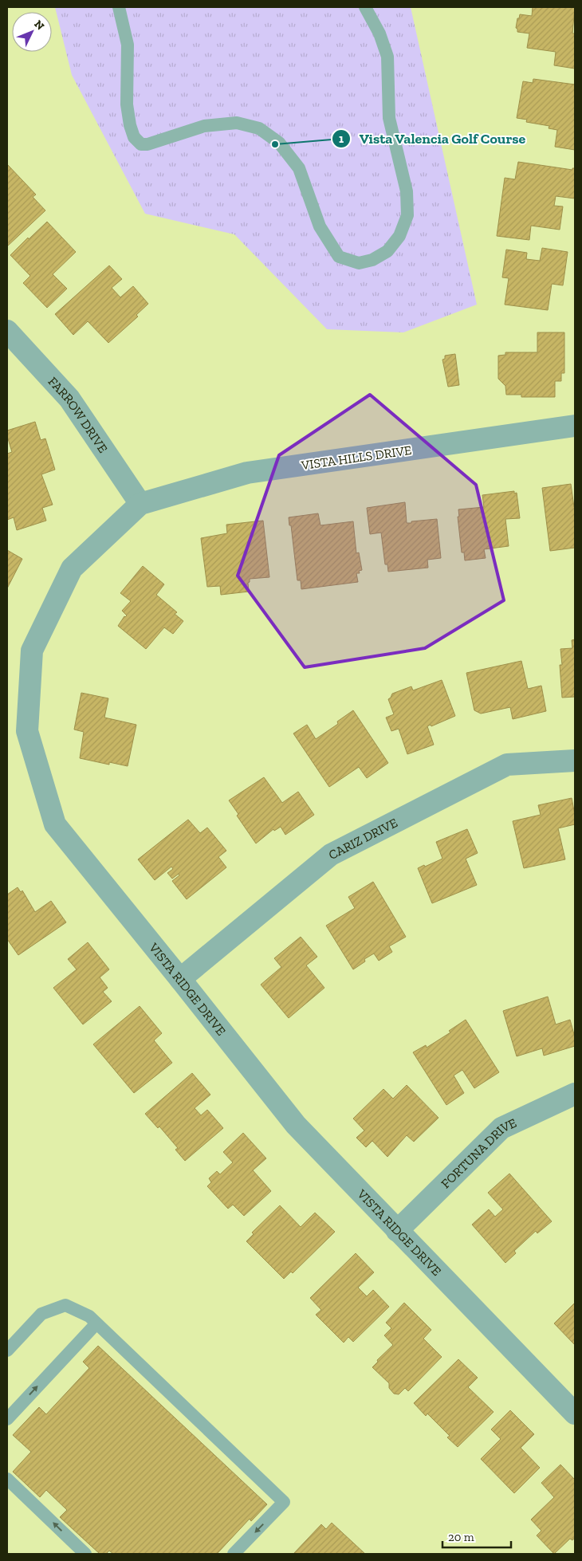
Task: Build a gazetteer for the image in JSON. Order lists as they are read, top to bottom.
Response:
{
  "streets": {
    "street": [
      "FARROW DRIVE",
      "VISTA HILLS DRIVE",
      "CARIZ DRIVE",
      "VISTA RIDGE DRIVE",
      "FORTUNA DRIVE"
    ]
  },
  "crossings": [
    ["FARROW DRIVE", "VISTA HILLS DRIVE"],
    ["FARROW DRIVE", "VISTA RIDGE DRIVE"],
    ["VISTA HILLS DRIVE", "VISTA RIDGE DRIVE"],
    ["CARIZ DRIVE", "VISTA RIDGE DRIVE"],
    ["VISTA RIDGE DRIVE", "FORTUNA DRIVE"]
  ],
  "places": ["Vista Valencia Golf Course"],
  "scale_bar": "20 m",
  "north": "top right"
}
